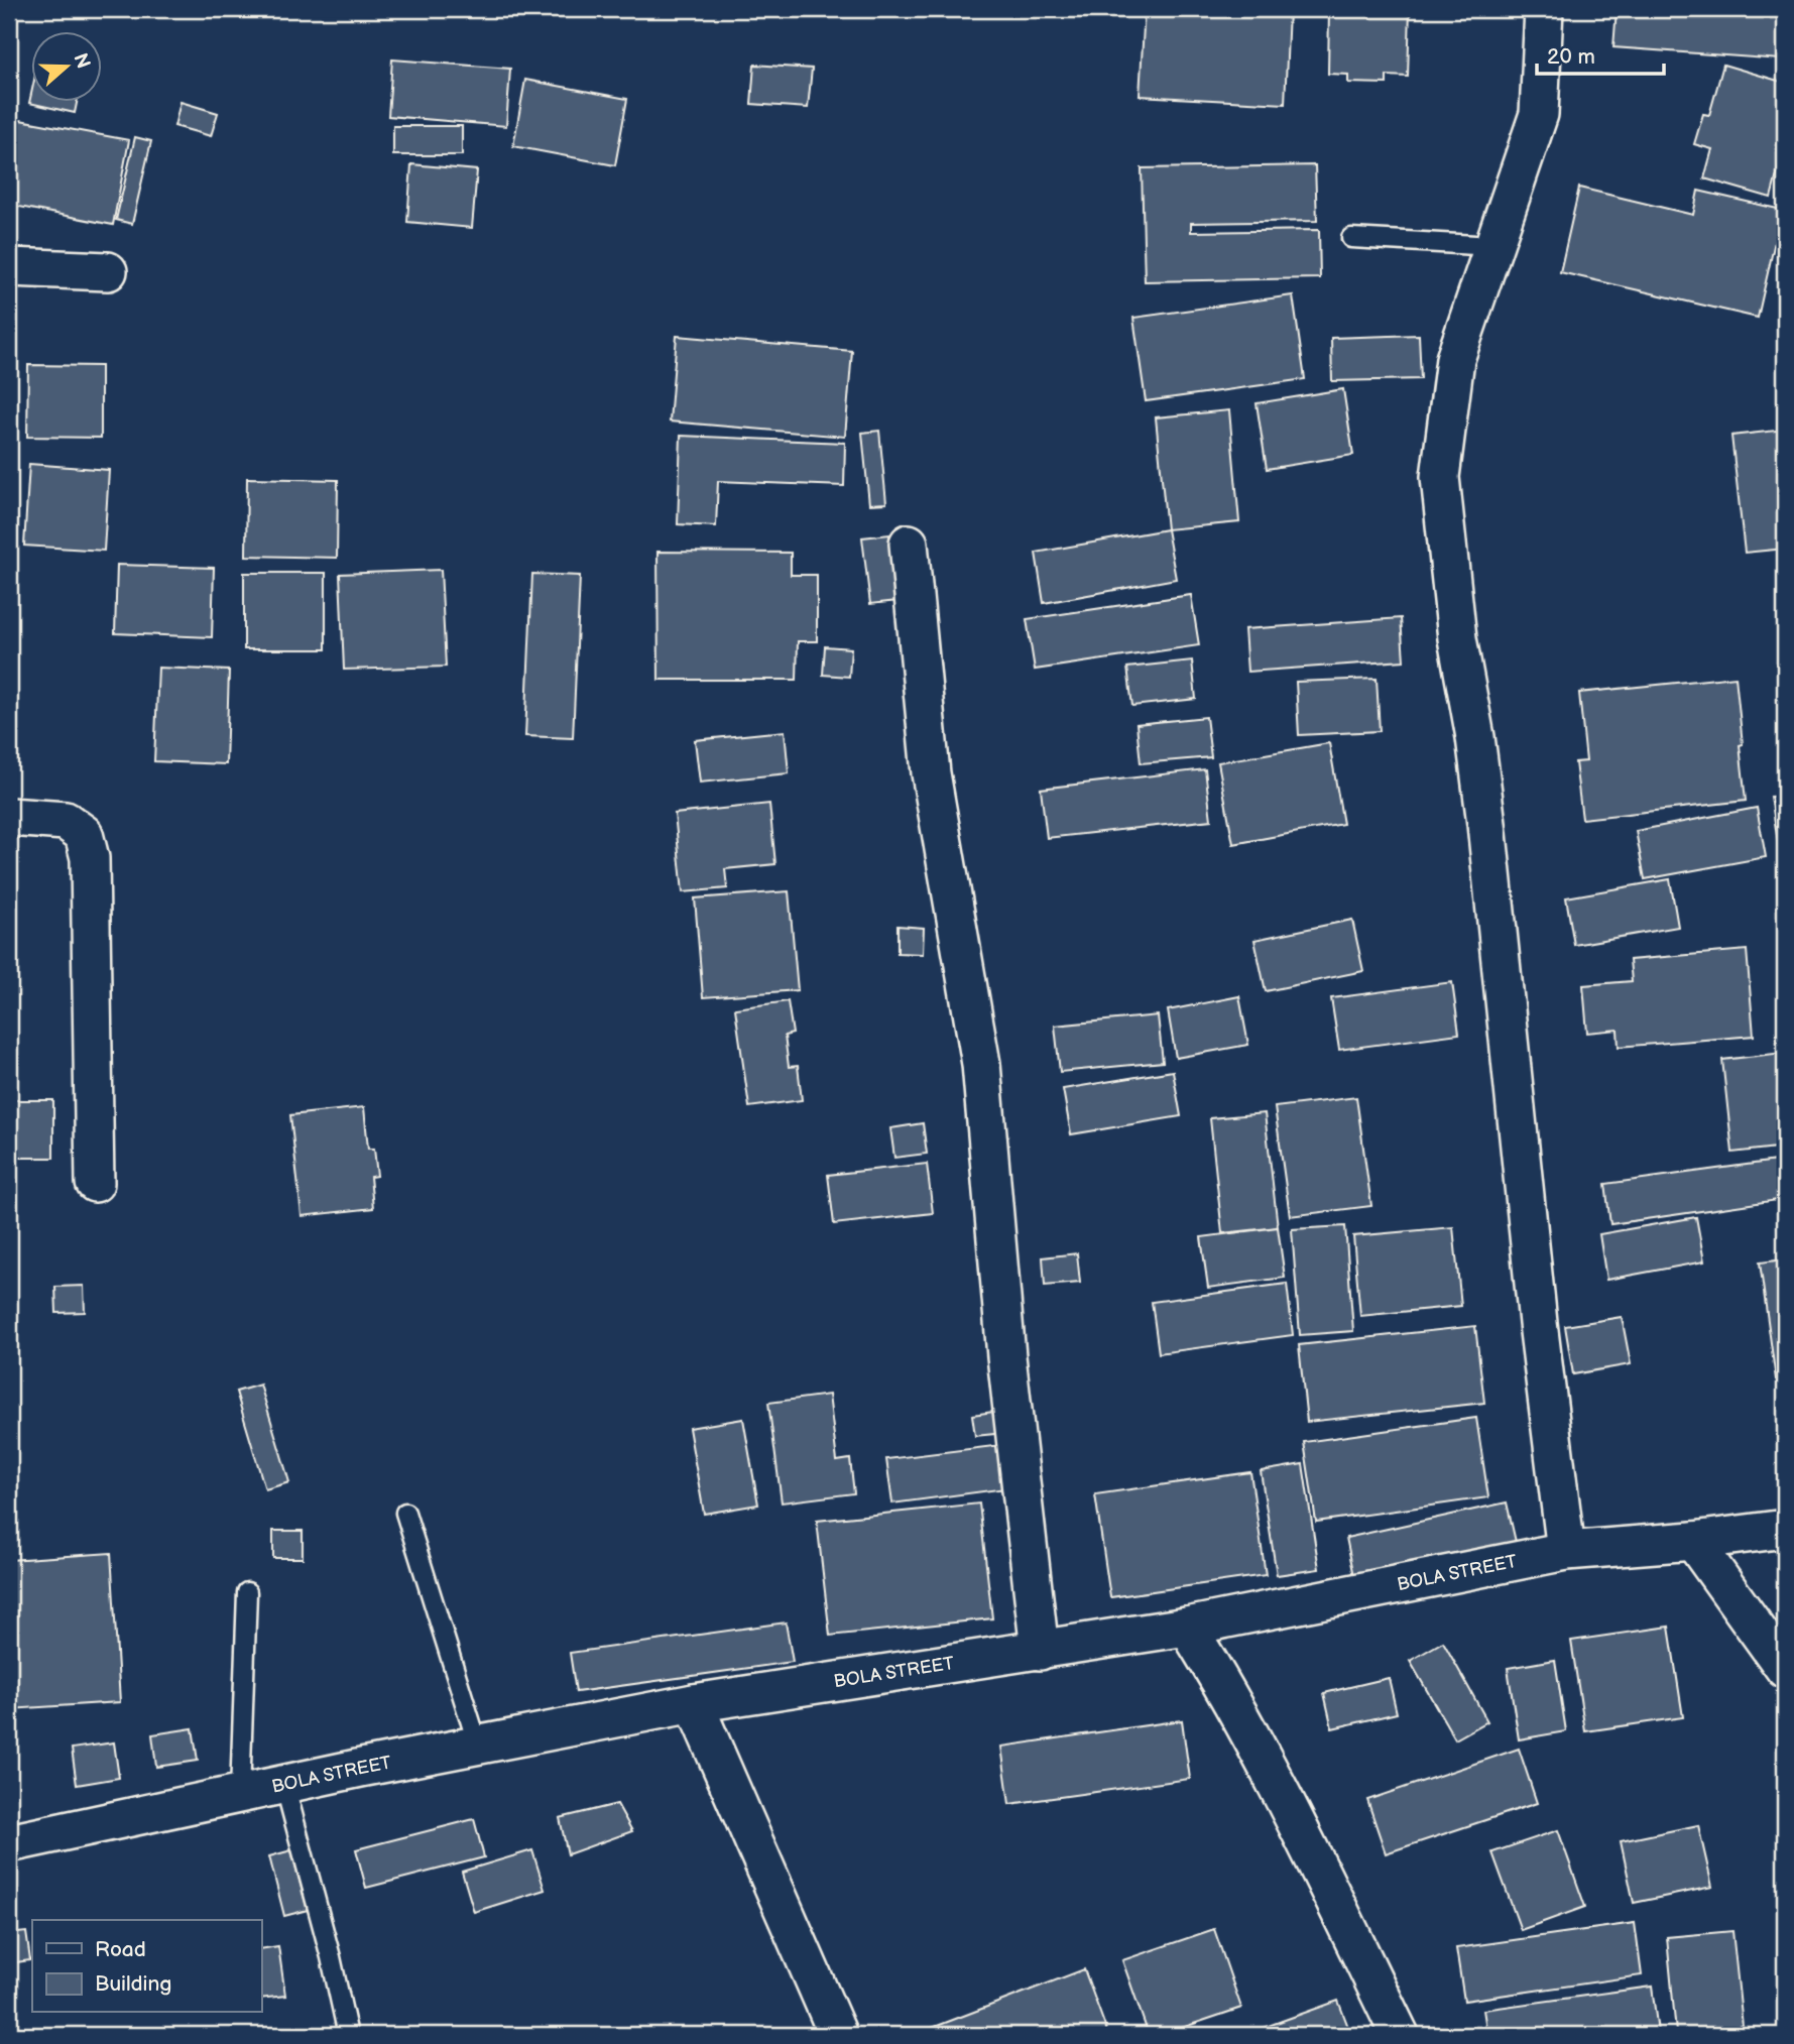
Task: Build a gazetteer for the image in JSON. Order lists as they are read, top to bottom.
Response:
{
  "streets": {
    "street": ["BOLA STREET"]
  },
  "legend": ["Road", "Building"],
  "scale_bar": "20 m",
  "north": "right"
}
